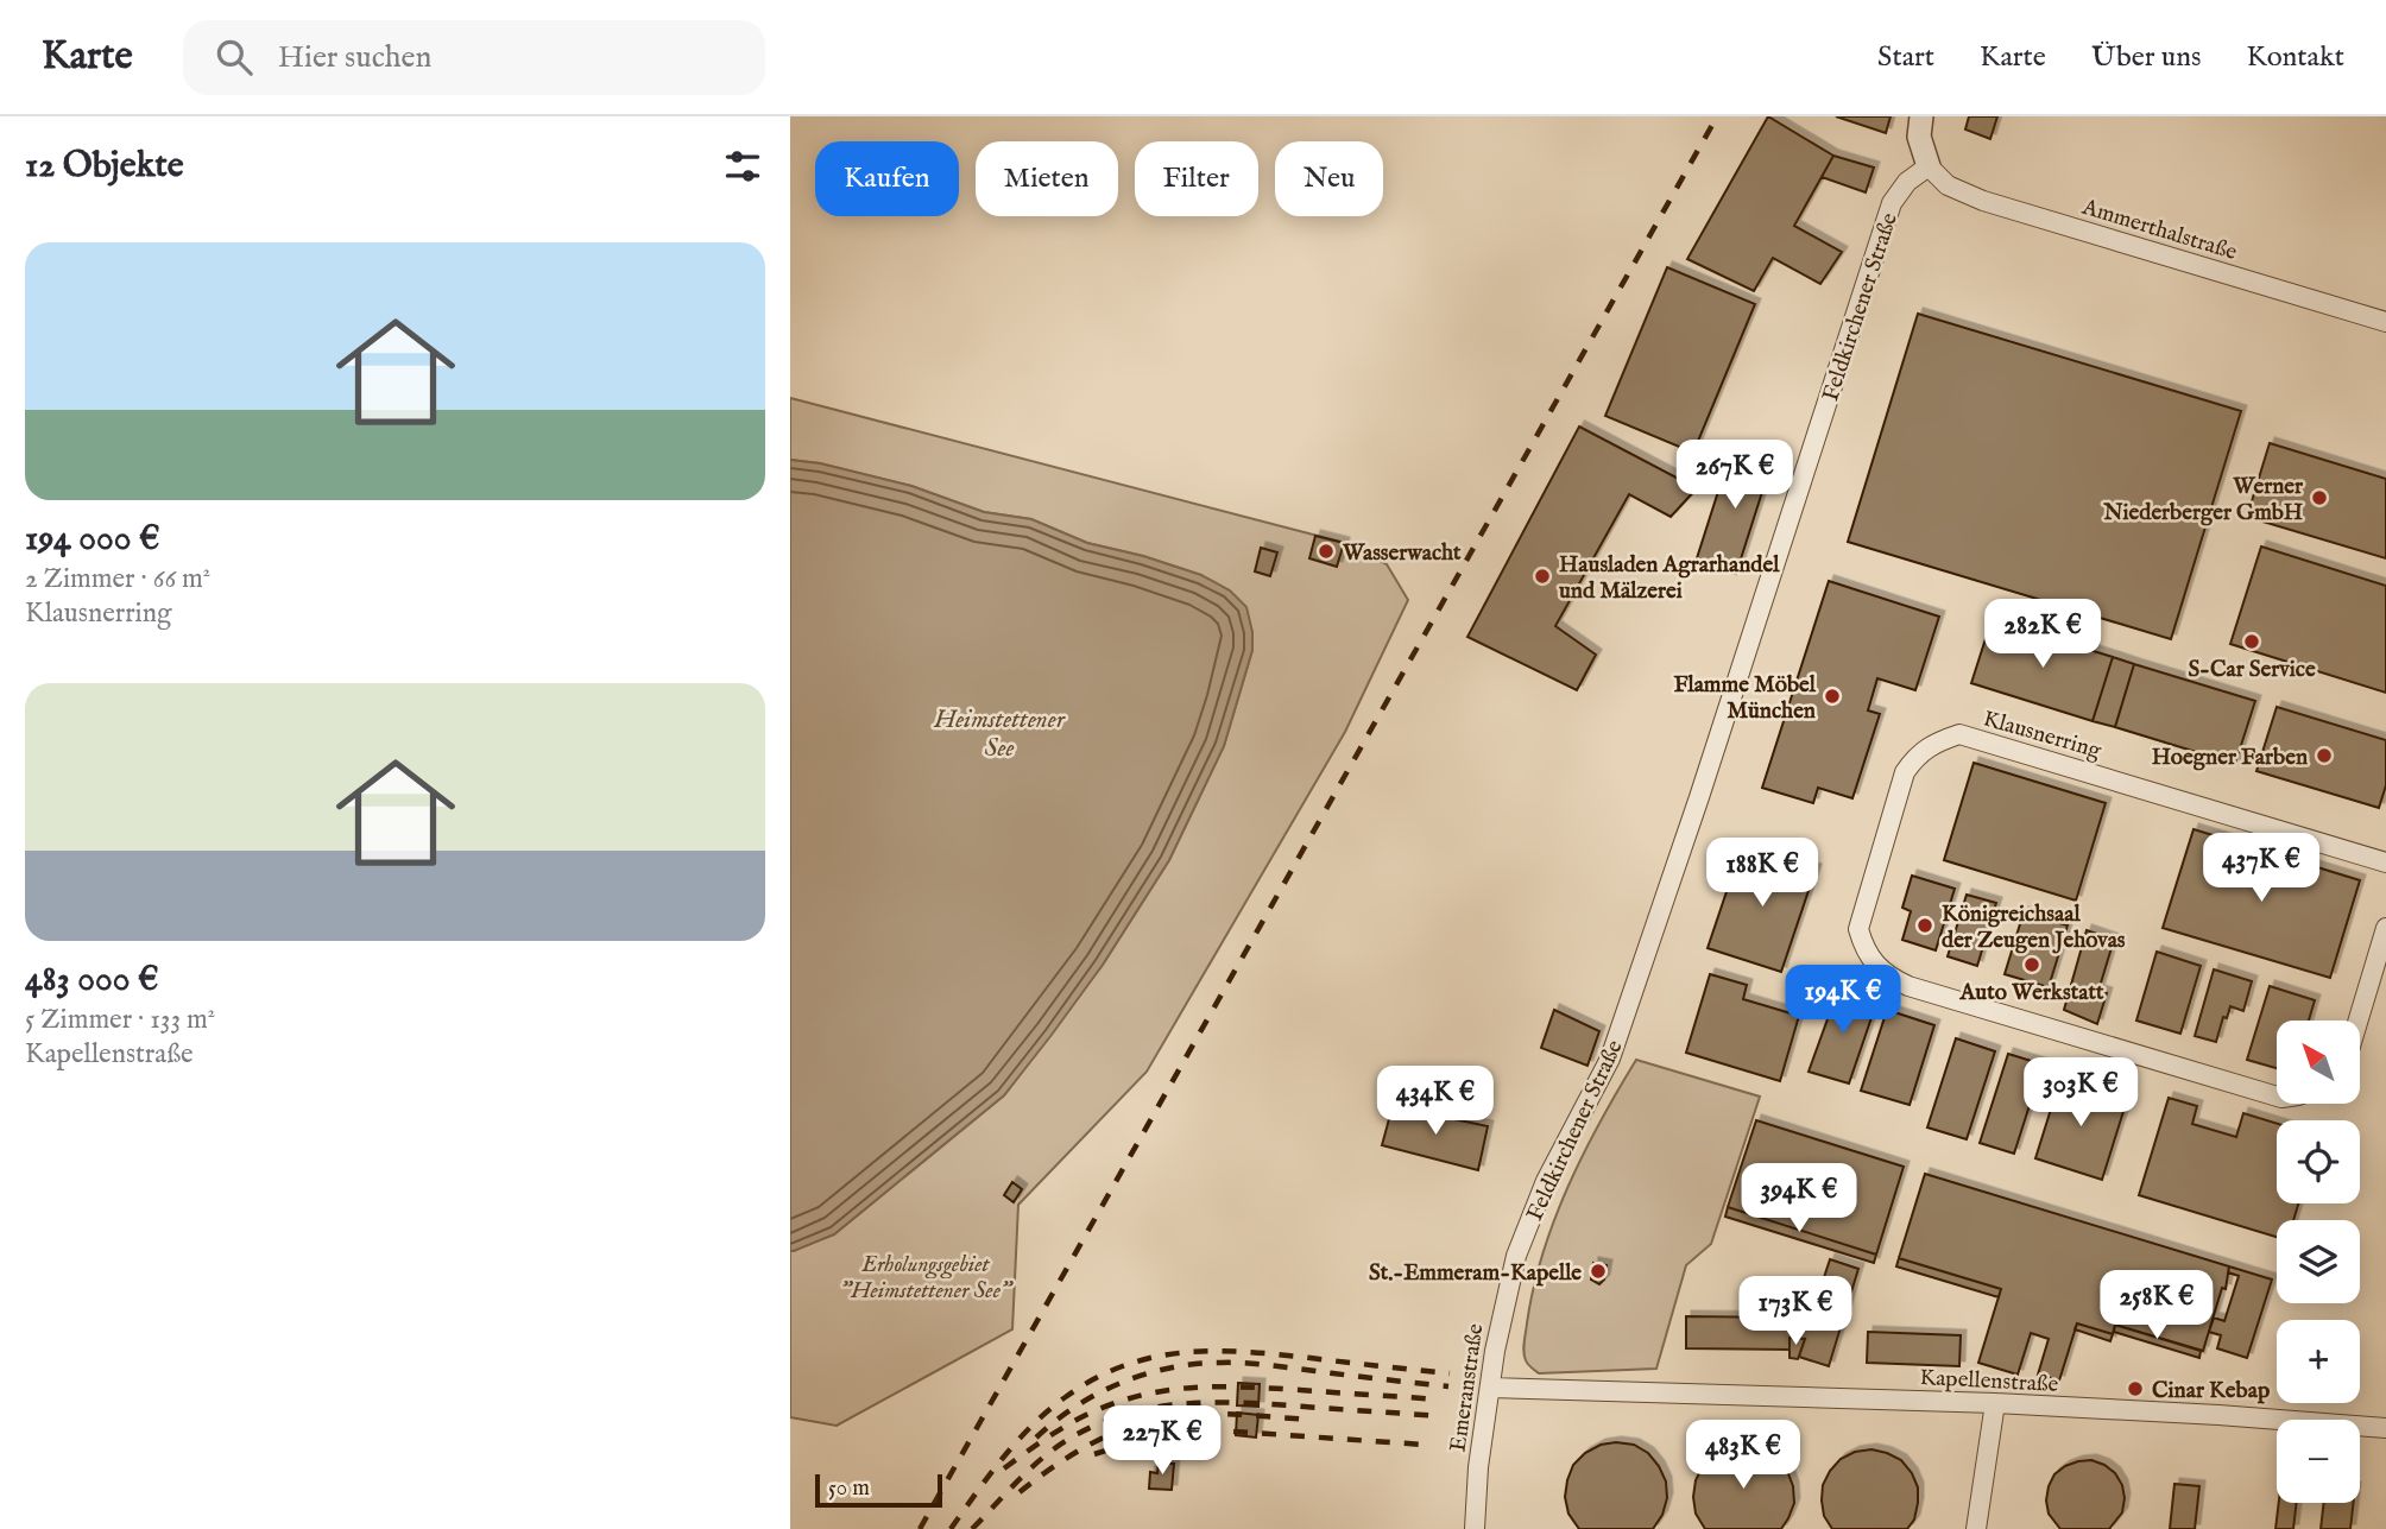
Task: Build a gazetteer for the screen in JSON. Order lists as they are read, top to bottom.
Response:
{
  "streets": {
    "street": [
      "Ammerthalstraße",
      "Feldkirchener Straße",
      "Klausnerring",
      "Kapellenstraße",
      "Emeranstraße"
    ]
  },
  "crossings": [
    ["Ammerthalstraße", "Feldkirchener Straße"],
    ["Feldkirchener Straße", "Emeranstraße"],
    ["Kapellenstraße", "Emeranstraße"]
  ],
  "water": ["Heimstettener See"],
  "parks": ["Erholungsgebiet \"Heimstettener See\""],
  "places": [
    "Werner Niederberger GmbH",
    "Wasserwacht",
    "Hausladen Agrarhandel und Mälzerei",
    "S-Car Service",
    "Flamme Möbel München",
    "Hoegner Farben",
    "Königreichsaal der Zeugen Jehovas",
    "Auto Werkstatt",
    "St.-Emmeram-Kapelle",
    "Cinar Kebap"
  ],
  "scale_bar": "50 m",
  "north": "top left",
  "page": {
    "header": "Karte",
    "search": "Hier suchen",
    "nav": [
      "Start",
      "Karte",
      "Über uns",
      "Kontakt"
    ],
    "heading": "12 Objekte",
    "chip": [
      "Kaufen",
      "Mieten",
      "Filter",
      "Neu"
    ],
    "list": [
      {
        "name": "194 000 €",
        "note": "2 Zimmer · 66 m² · Klausnerring"
      },
      {
        "name": "483 000 €",
        "note": "5 Zimmer · 133 m² · Kapellenstraße"
      }
    ],
    "price": [
      "267K €",
      "282K €",
      "437K €",
      "188K €",
      "194K €",
      "303K €",
      "434K €",
      "394K €",
      "258K €",
      "173K €",
      "227K €",
      "483K €"
    ],
    "map_buttons": ["+", "−"],
    "scale": "50 m"
  }
}
